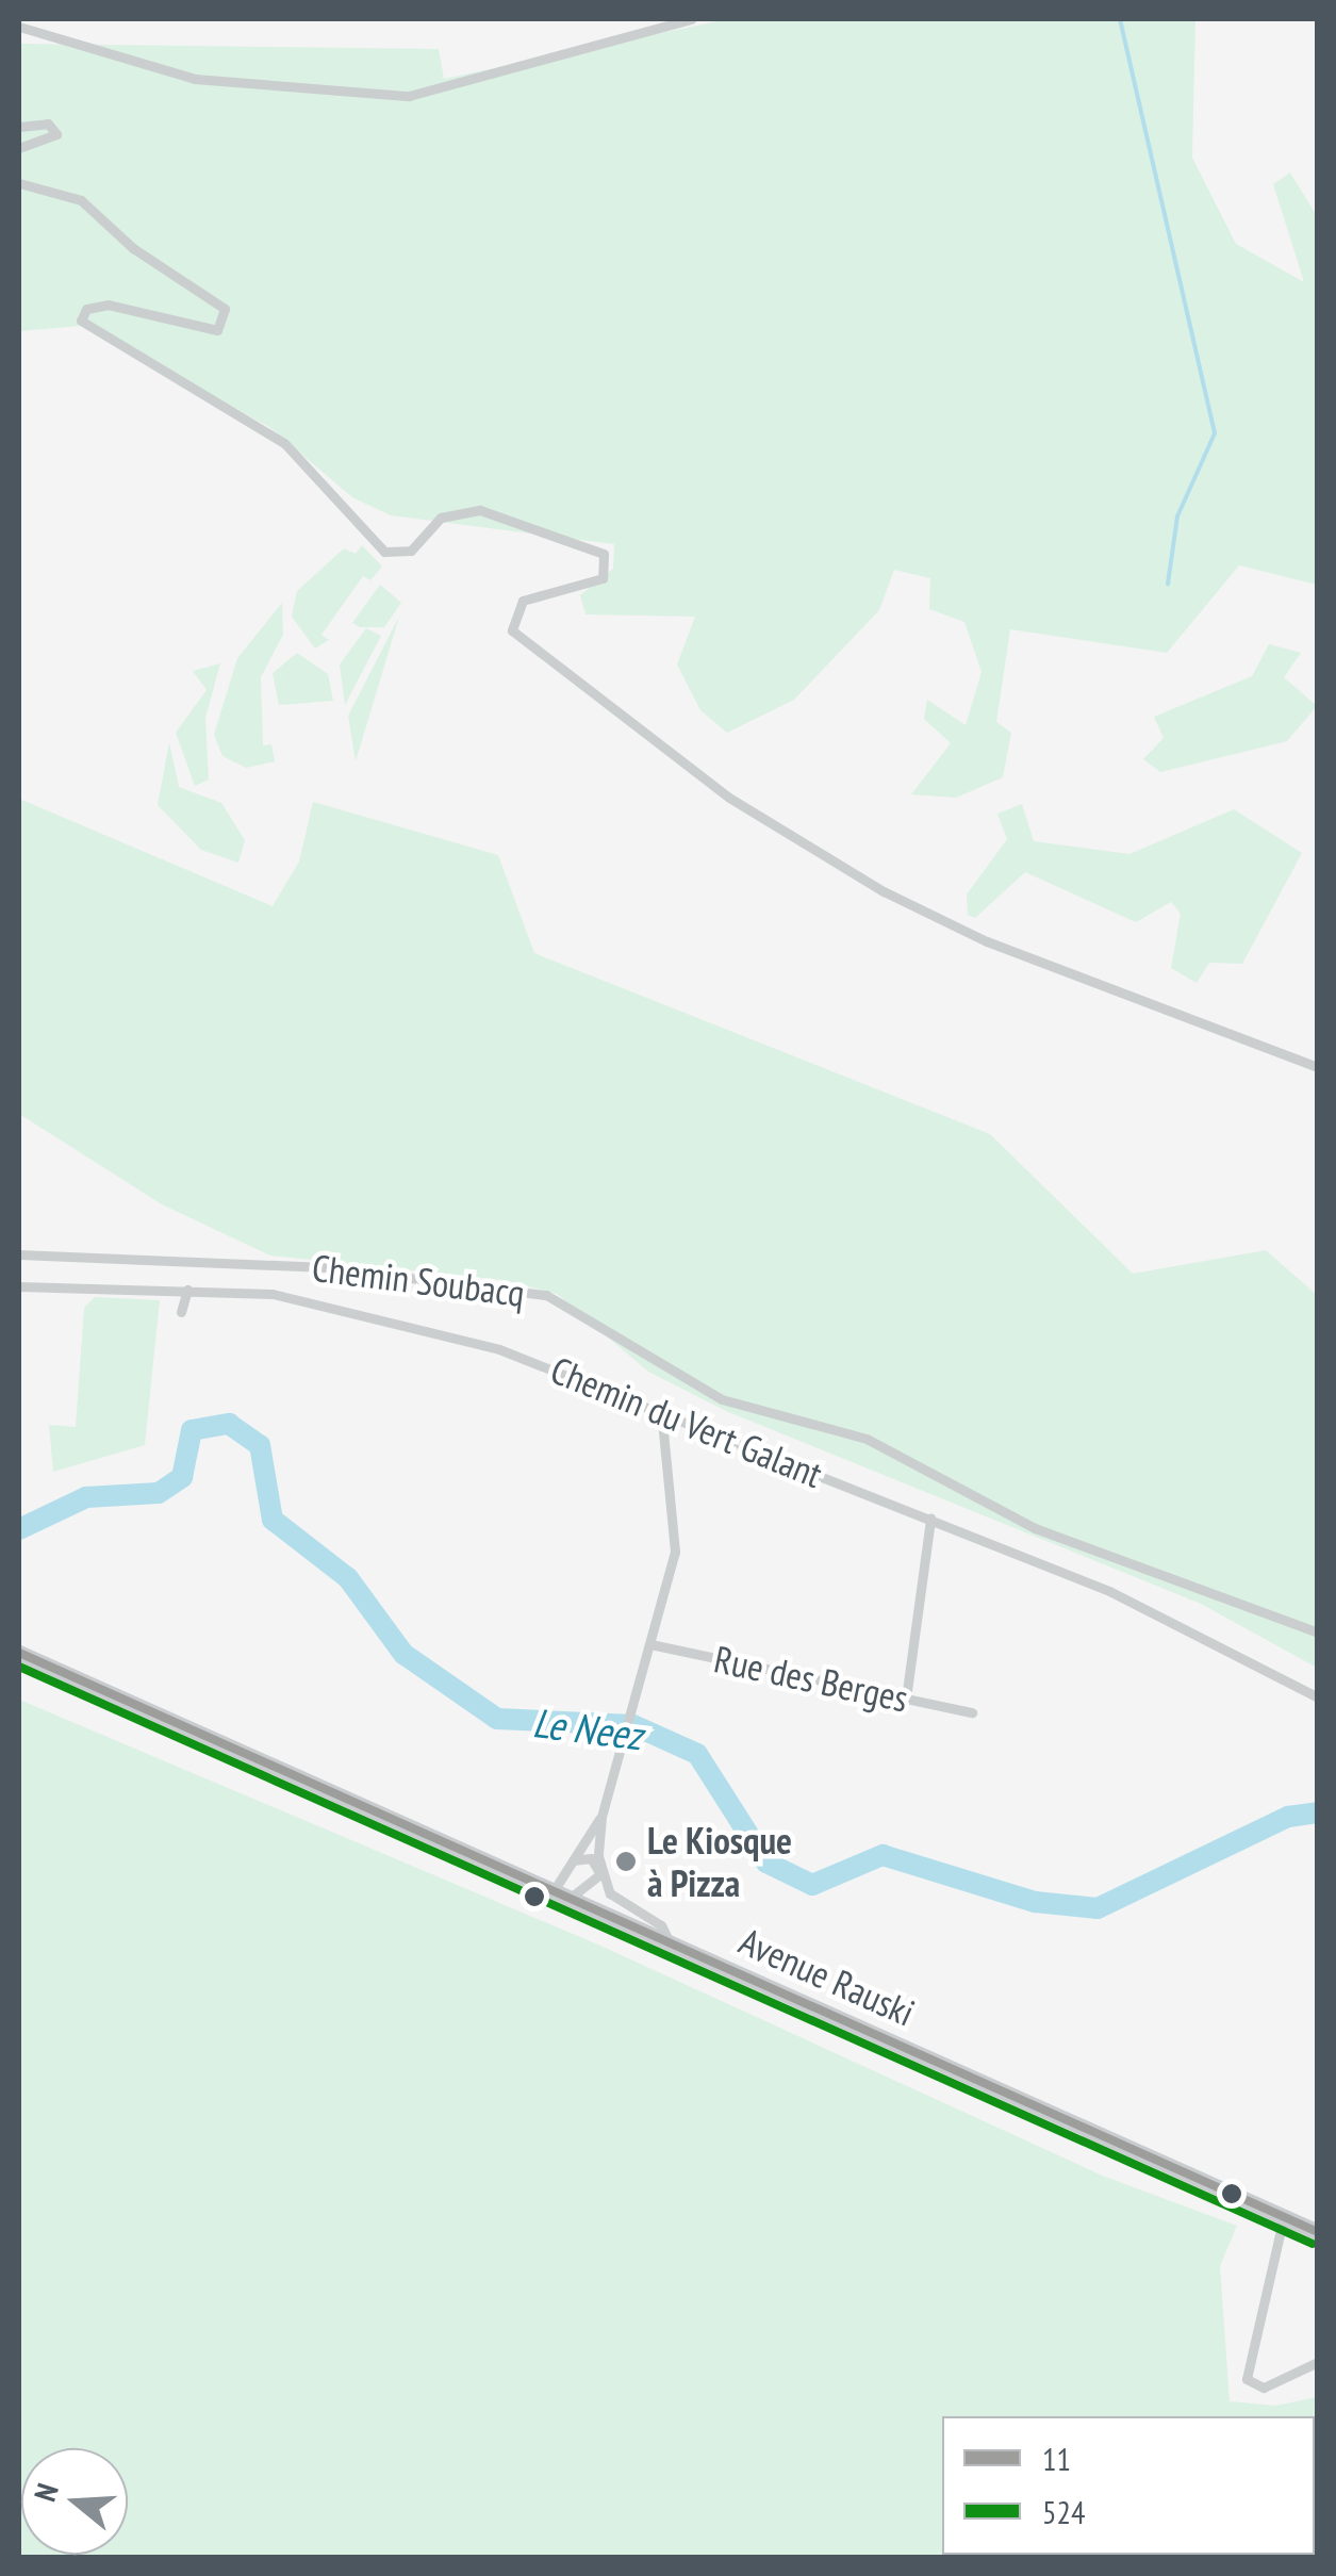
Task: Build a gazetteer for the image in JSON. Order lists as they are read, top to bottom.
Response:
{
  "streets": {
    "main road": ["Avenue Rauski"],
    "street": ["Chemin Soubacq", "Chemin du Vert Galant", "Rue des Berges"]
  },
  "water": ["Le Neez"],
  "places": ["Le Kiosque à Pizza"],
  "lines": ["transit line 11", "transit line 524"],
  "legend": ["11", "524"],
  "north": "left"
}
